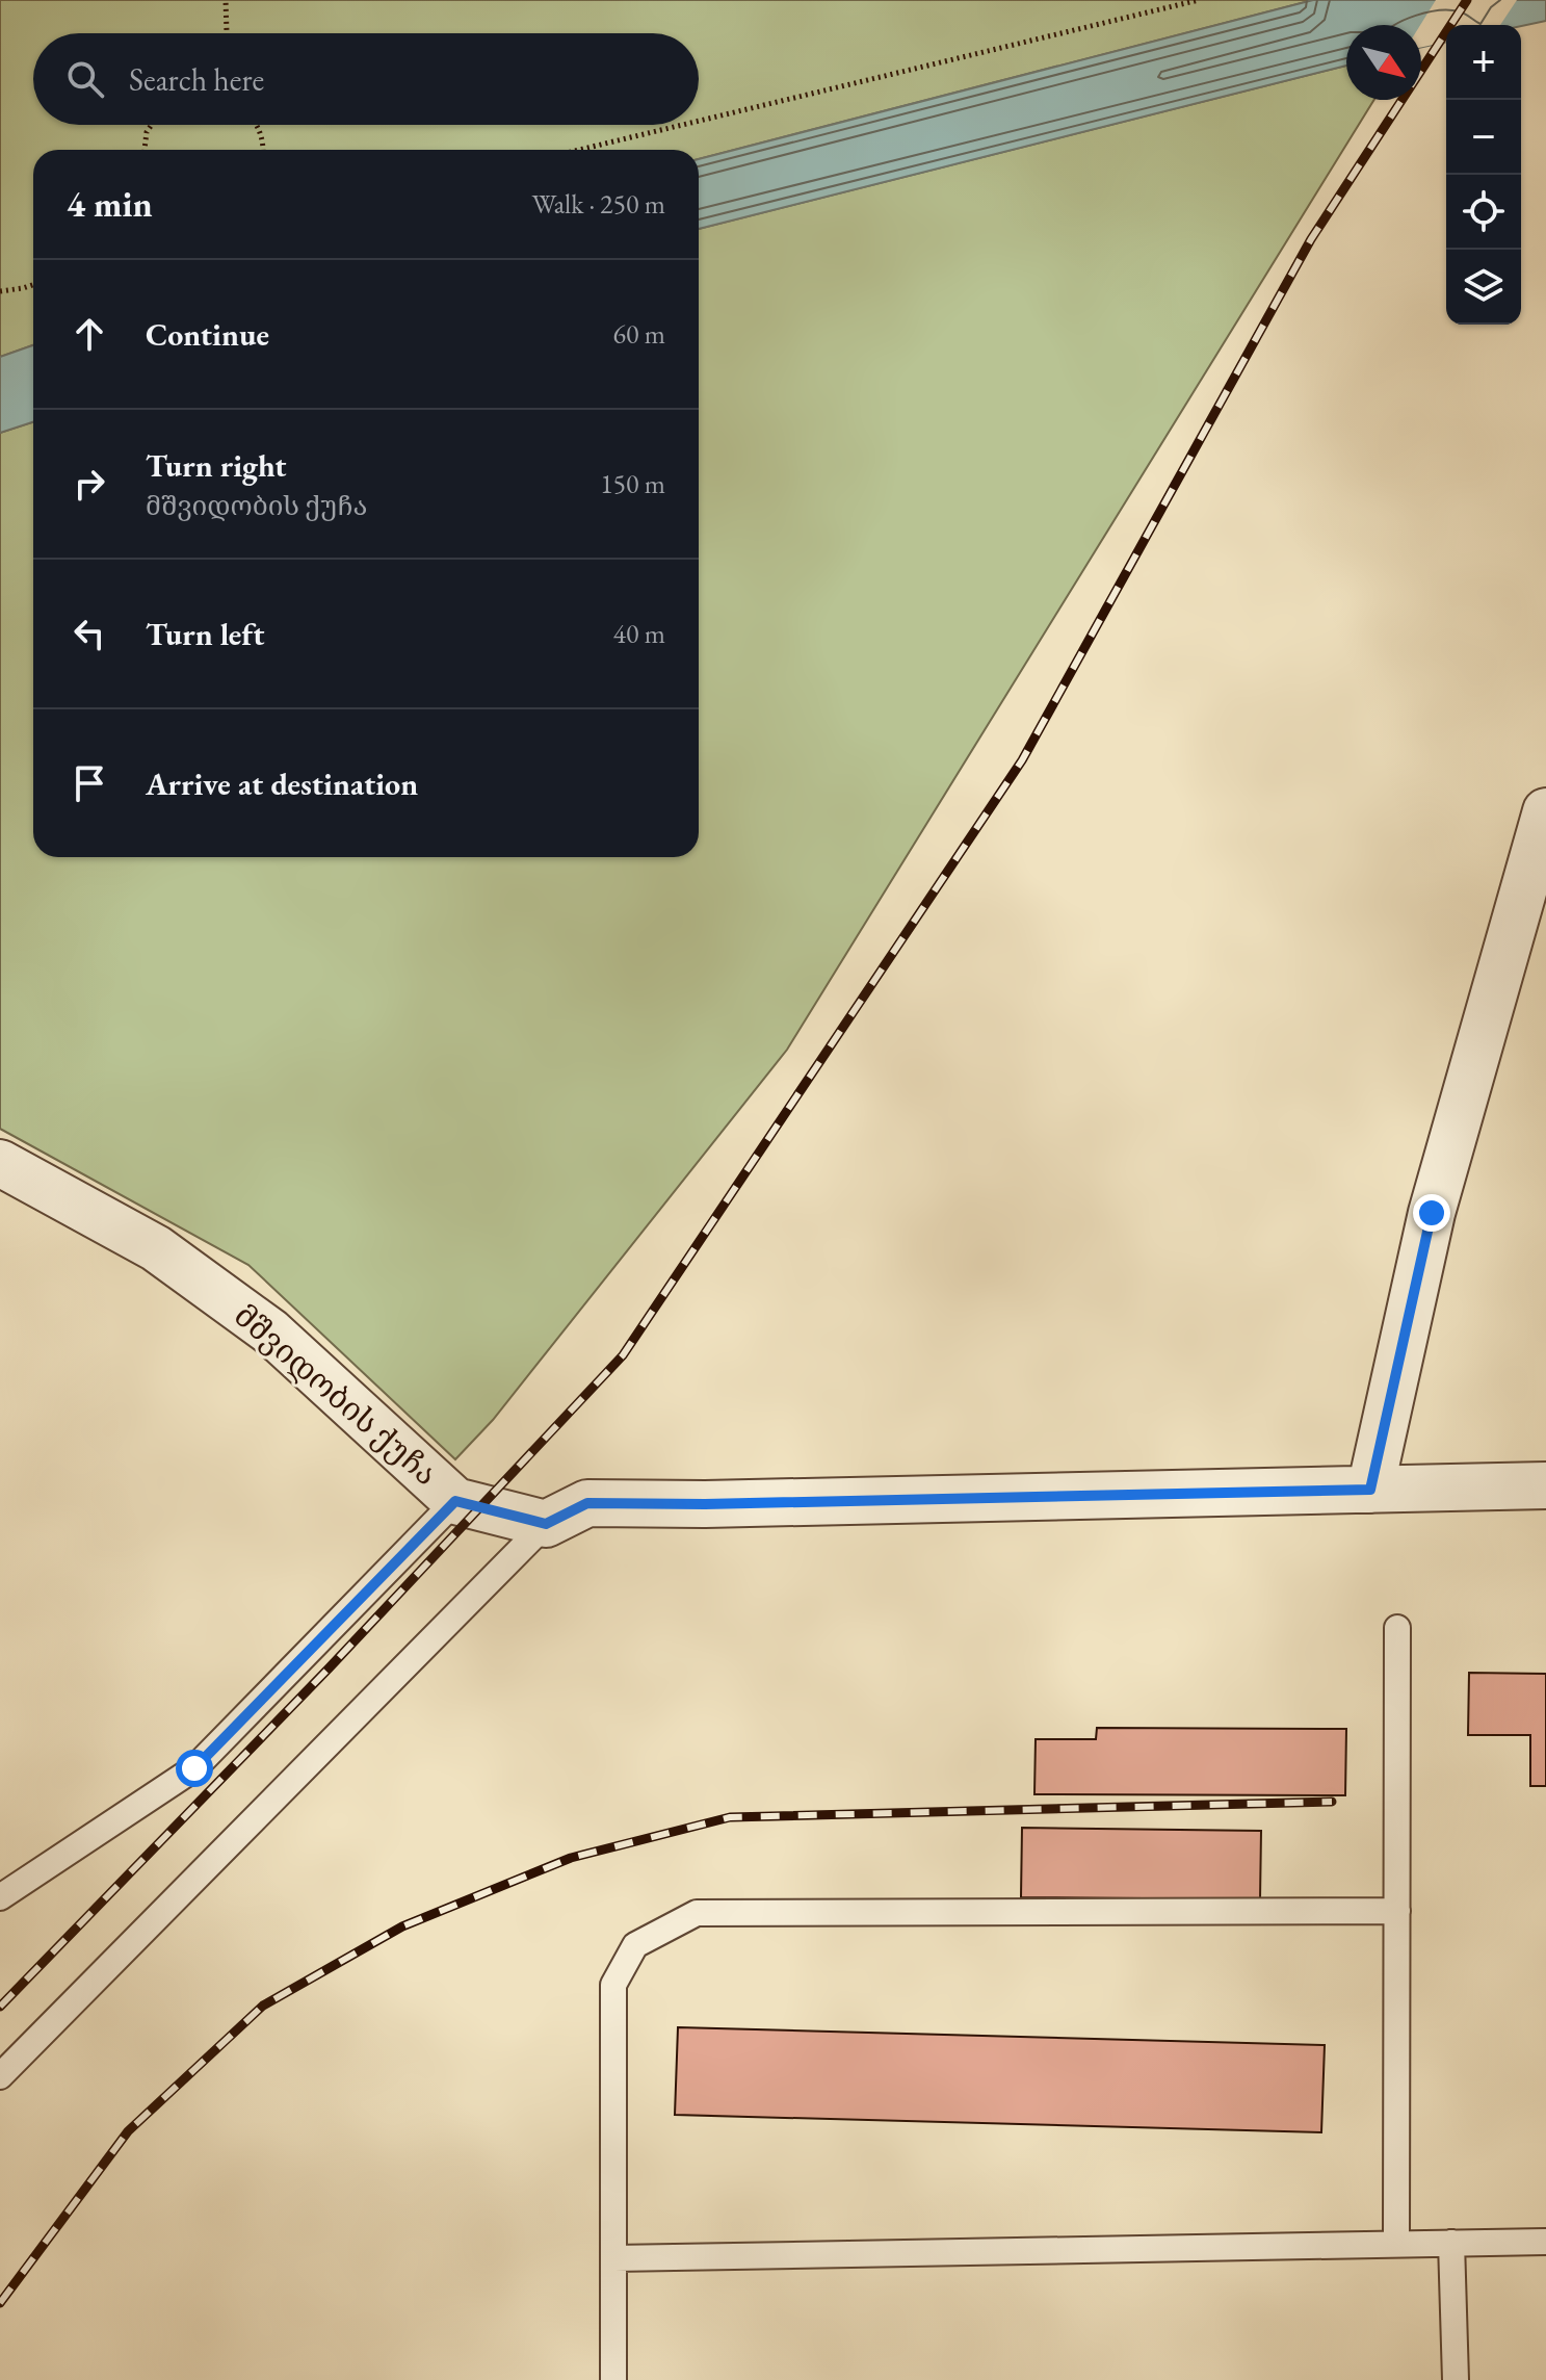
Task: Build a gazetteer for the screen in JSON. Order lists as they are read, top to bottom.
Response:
{
  "streets": {
    "street": ["მშვიდობის ქუჩა"]
  },
  "north": "bottom right",
  "page": {
    "map_buttons": ["+", "−"],
    "search": "Search here",
    "heading": ["4 min", "Walk · 250 m"],
    "list": [
      ["Continue", "60 m"],
      ["Turn right", "მშვიდობის ქუჩა", "150 m"],
      ["Turn left", "40 m"],
      "Arrive at destination"
    ]
  }
}
